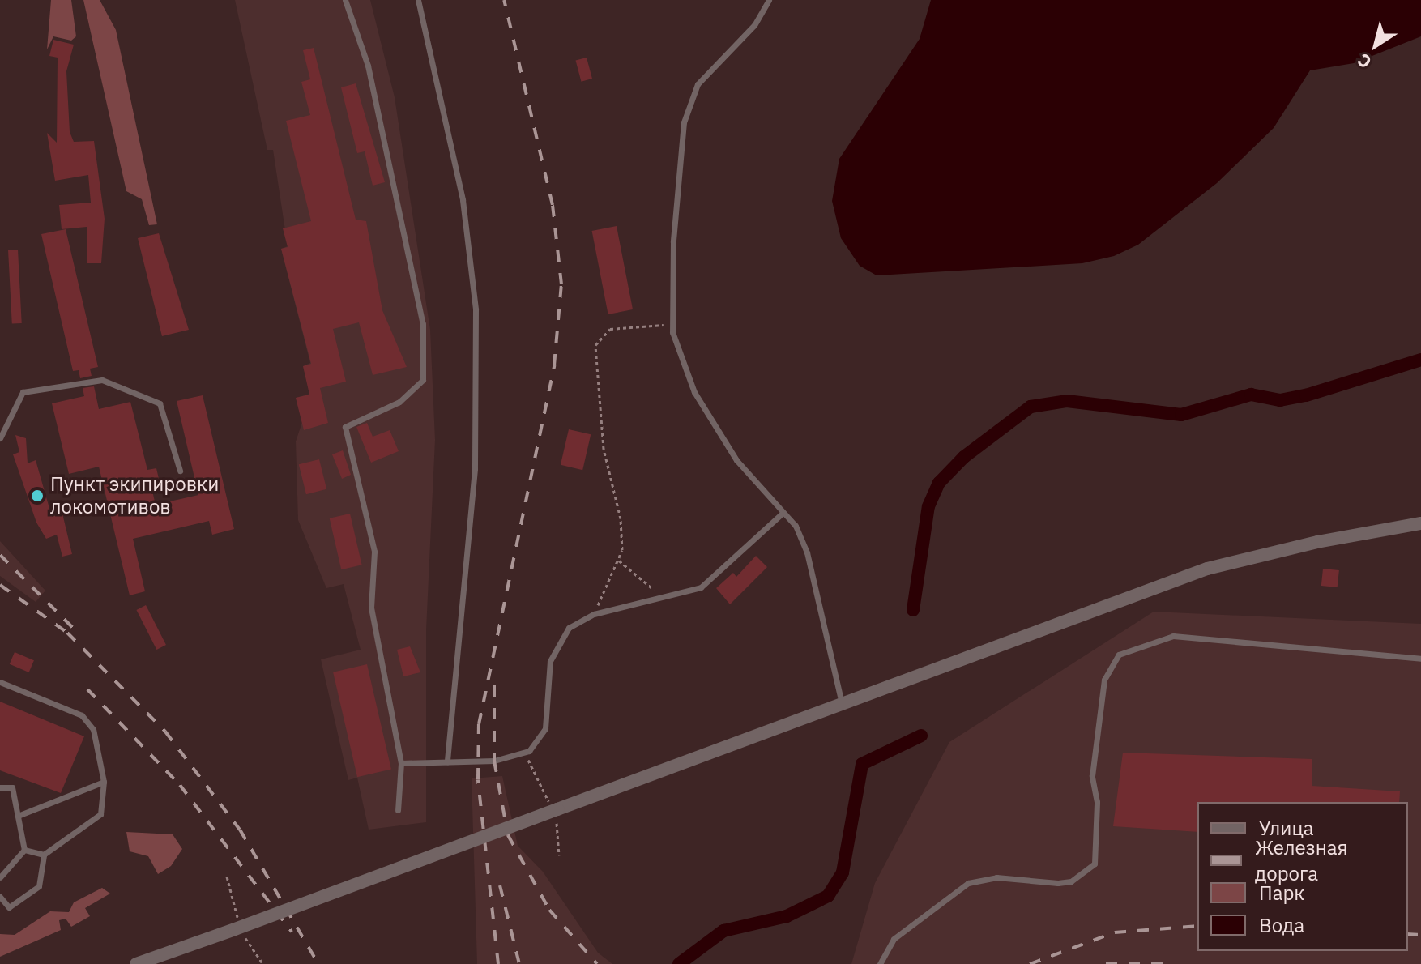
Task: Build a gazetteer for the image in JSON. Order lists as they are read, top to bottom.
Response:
{
  "places": ["Пункт экипировки локомотивов"],
  "legend": [
    "Улица",
    "Железная дорога",
    "Парк",
    "Вода"
  ],
  "north": "bottom left"
}
